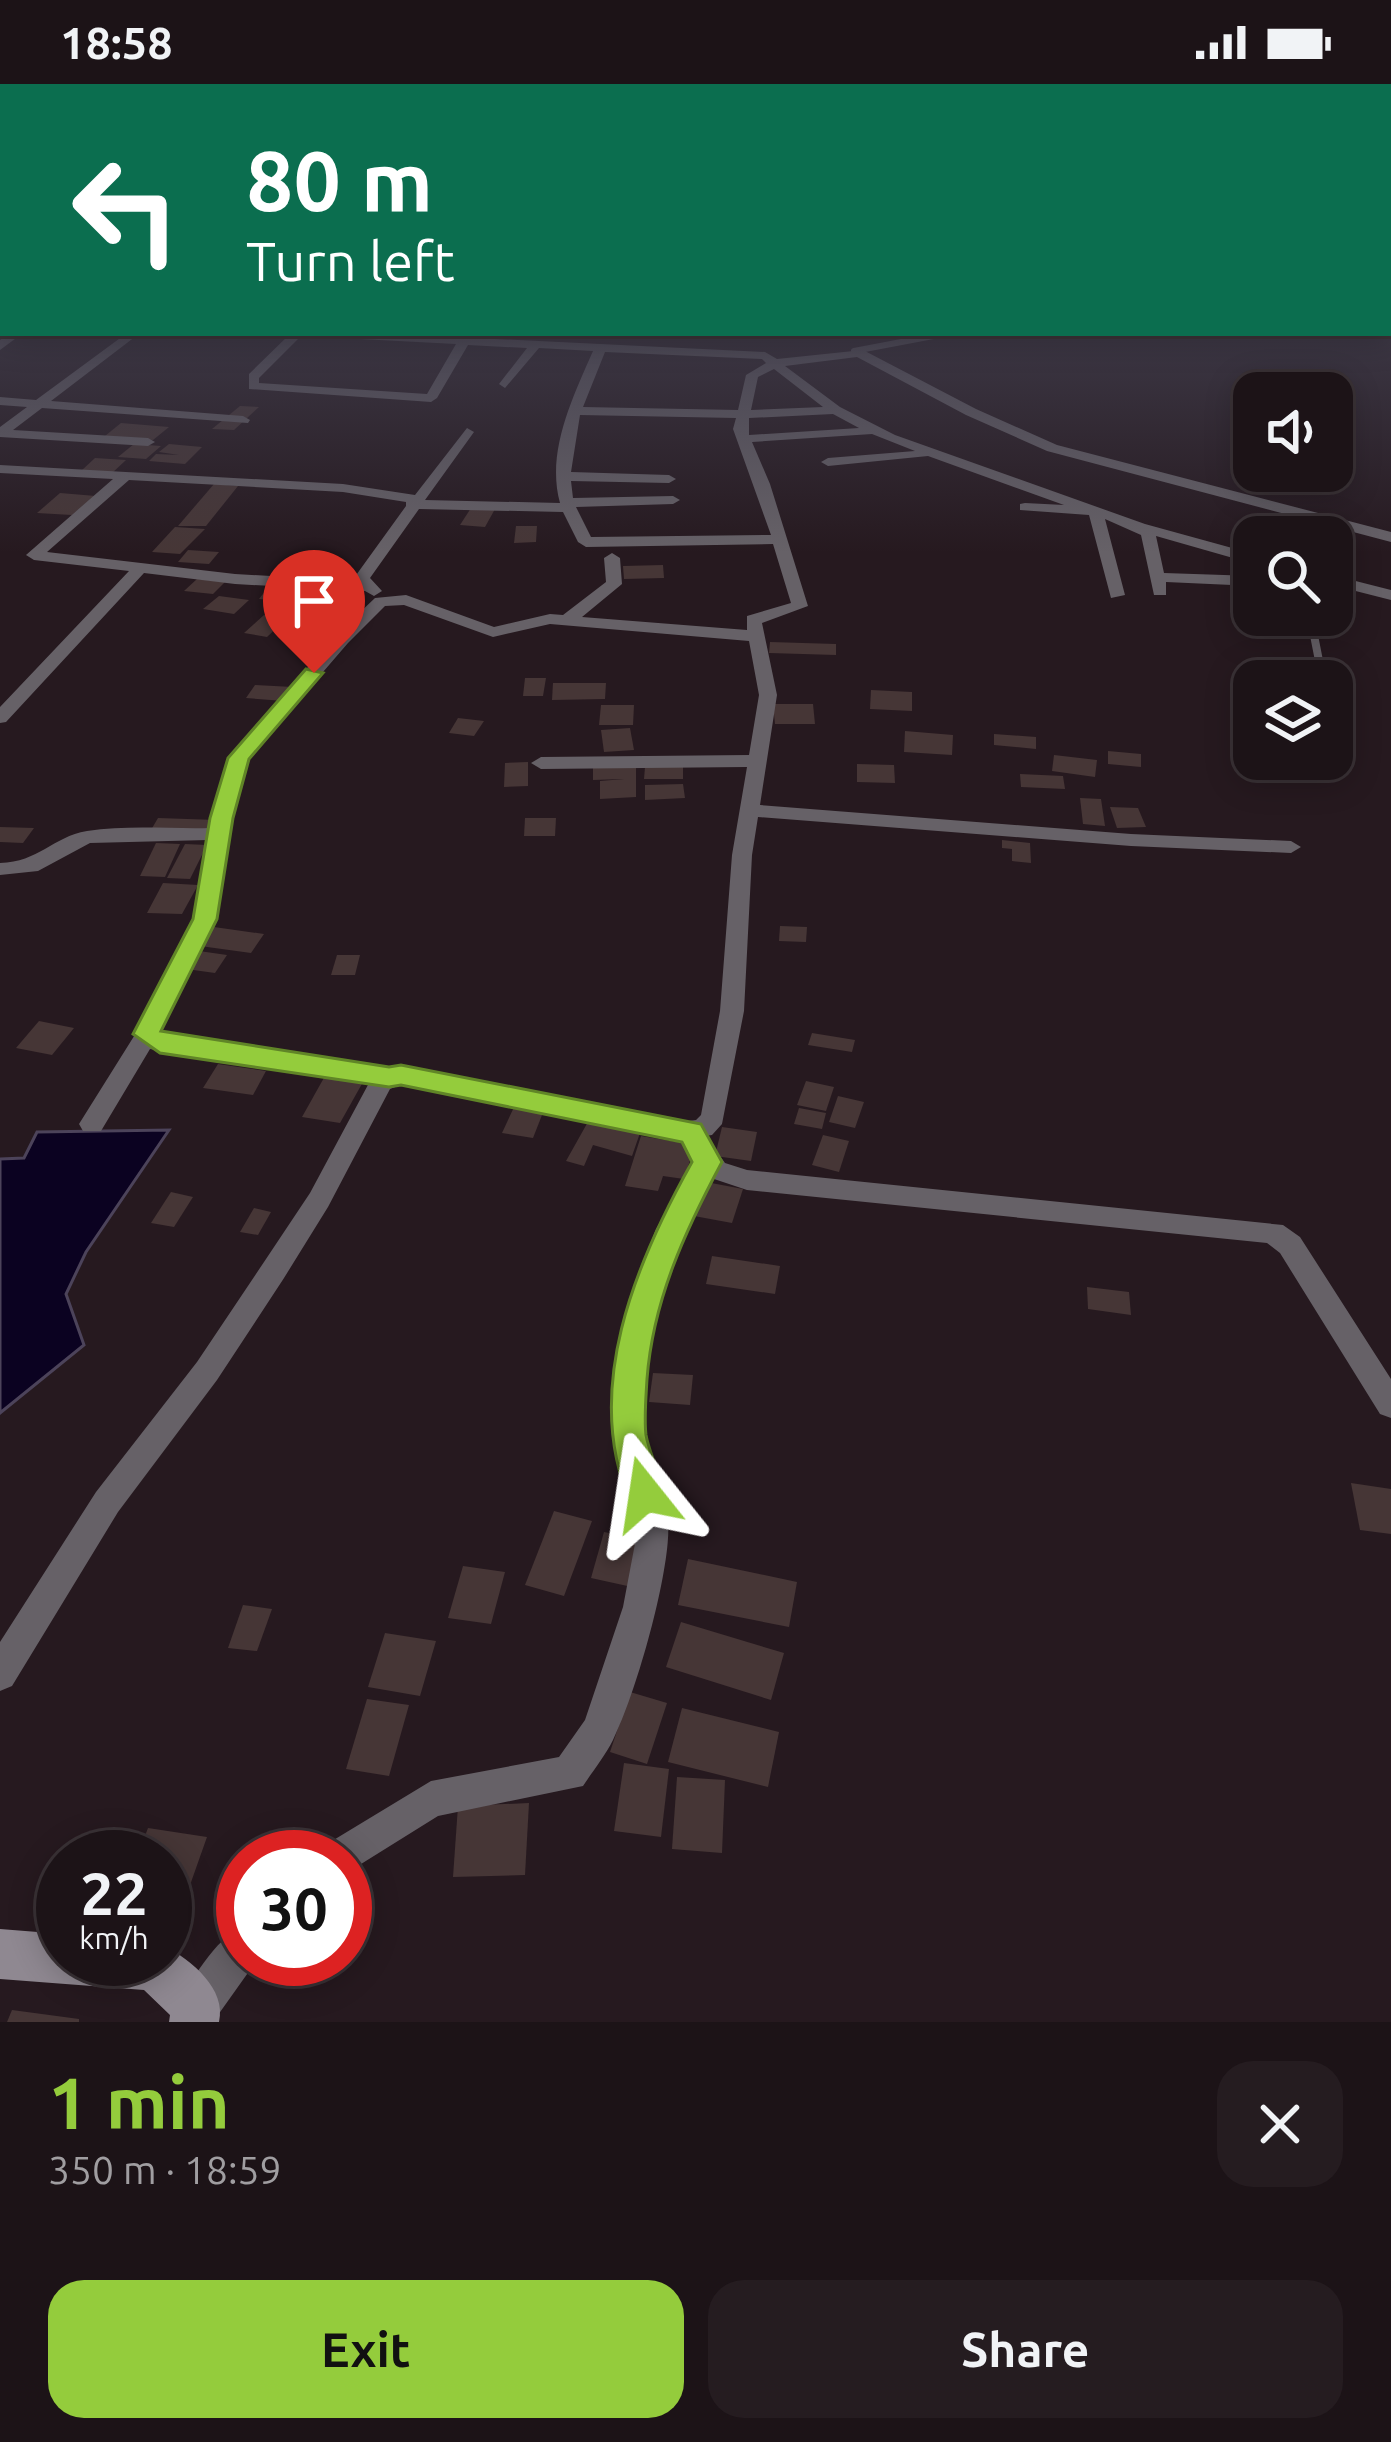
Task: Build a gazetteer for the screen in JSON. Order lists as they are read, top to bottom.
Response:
{
  "page": {
    "status": "18:58",
    "turn": ["80 m", "Turn left"],
    "speed": "22 km/h",
    "limit": "30",
    "heading": ["1 min", "350 m · 18:59"],
    "buttons": ["Exit", "Share"]
  }
}
